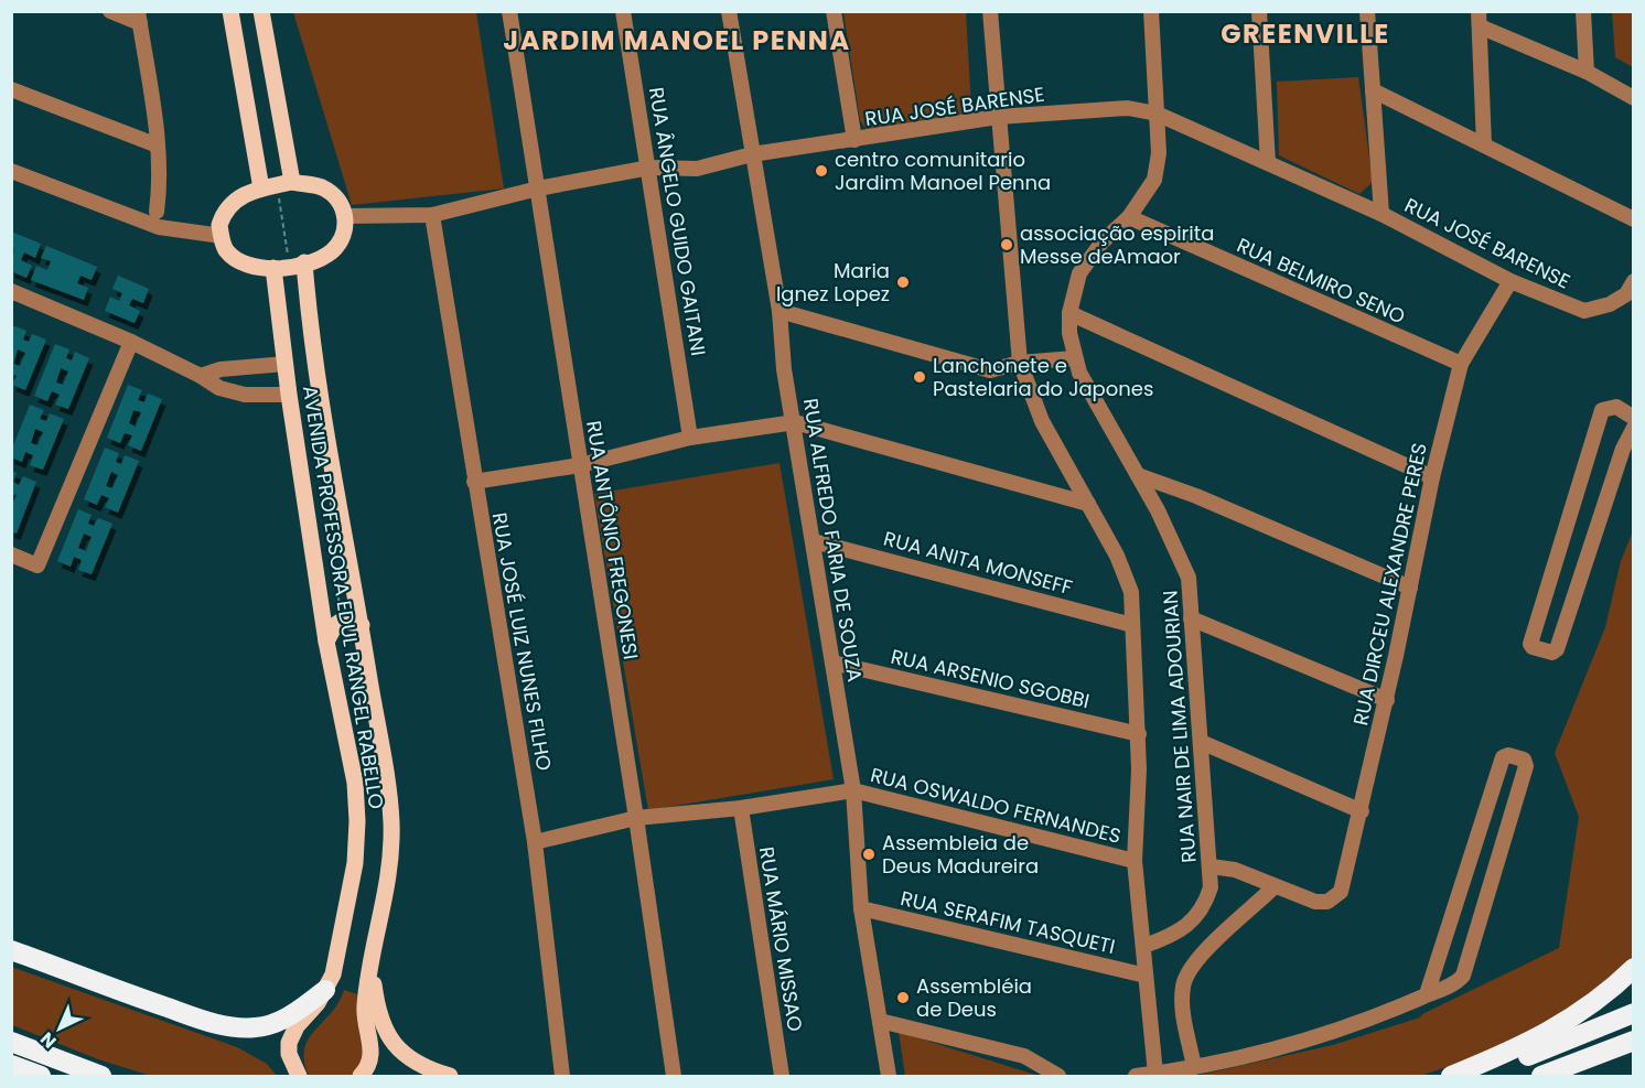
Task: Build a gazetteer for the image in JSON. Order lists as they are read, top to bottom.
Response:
{
  "streets": {
    "main road": ["AVENIDA PROFESSORA EDUL RANGEL RABELLO"],
    "street": [
      "RUA JOSÉ BARENSE",
      "RUA ÂNGELO GUIDO GAITANI",
      "RUA BELMIRO SENO",
      "RUA ANTÔNIO FREGONESI",
      "RUA ALFREDO FARIA DE SOUZA",
      "RUA ANITA MONSEFF",
      "RUA DIRCEU ALEXANDRE PERES",
      "RUA JOSÉ LUIZ NUNES FILHO",
      "RUA ARSENIO SGOBBI",
      "RUA NAIR DE LIMA ADOURIAN",
      "RUA OSWALDO FERNANDES",
      "RUA SERAFIM TASQUETI",
      "RUA MÁRIO MISSAO"
    ]
  },
  "crossings": [
    ["RUA JOSÉ BARENSE", "RUA ÂNGELO GUIDO GAITANI"],
    ["RUA JOSÉ BARENSE", "RUA ANTÔNIO FREGONESI"],
    ["RUA JOSÉ BARENSE", "RUA ALFREDO FARIA DE SOUZA"],
    ["RUA JOSÉ BARENSE", "RUA DIRCEU ALEXANDRE PERES"],
    ["RUA JOSÉ BARENSE", "AVENIDA PROFESSORA EDUL RANGEL RABELLO"],
    ["RUA JOSÉ BARENSE", "RUA JOSÉ LUIZ NUNES FILHO"],
    ["RUA JOSÉ BARENSE", "RUA NAIR DE LIMA ADOURIAN"],
    ["RUA BELMIRO SENO", "RUA DIRCEU ALEXANDRE PERES"],
    ["RUA BELMIRO SENO", "RUA NAIR DE LIMA ADOURIAN"],
    ["RUA ANTÔNIO FREGONESI", "RUA OSWALDO FERNANDES"],
    ["RUA ALFREDO FARIA DE SOUZA", "RUA ANITA MONSEFF"],
    ["RUA ALFREDO FARIA DE SOUZA", "RUA ARSENIO SGOBBI"],
    ["RUA ALFREDO FARIA DE SOUZA", "RUA OSWALDO FERNANDES"],
    ["RUA ALFREDO FARIA DE SOUZA", "RUA SERAFIM TASQUETI"],
    ["RUA JOSÉ LUIZ NUNES FILHO", "RUA OSWALDO FERNANDES"],
    ["RUA OSWALDO FERNANDES", "RUA MÁRIO MISSAO"]
  ],
  "districts": ["GREENVILLE", "JARDIM MANOEL PENNA"],
  "places": [
    "centro comunitario Jardim Manoel Penna",
    "associação espirita Messe deAmaor",
    "Maria Ignez Lopez",
    "Lanchonete e Pastelaria do Japones",
    "Assembleia de Deus Madureira",
    "Assembléia de Deus"
  ],
  "north": "bottom left"
}
